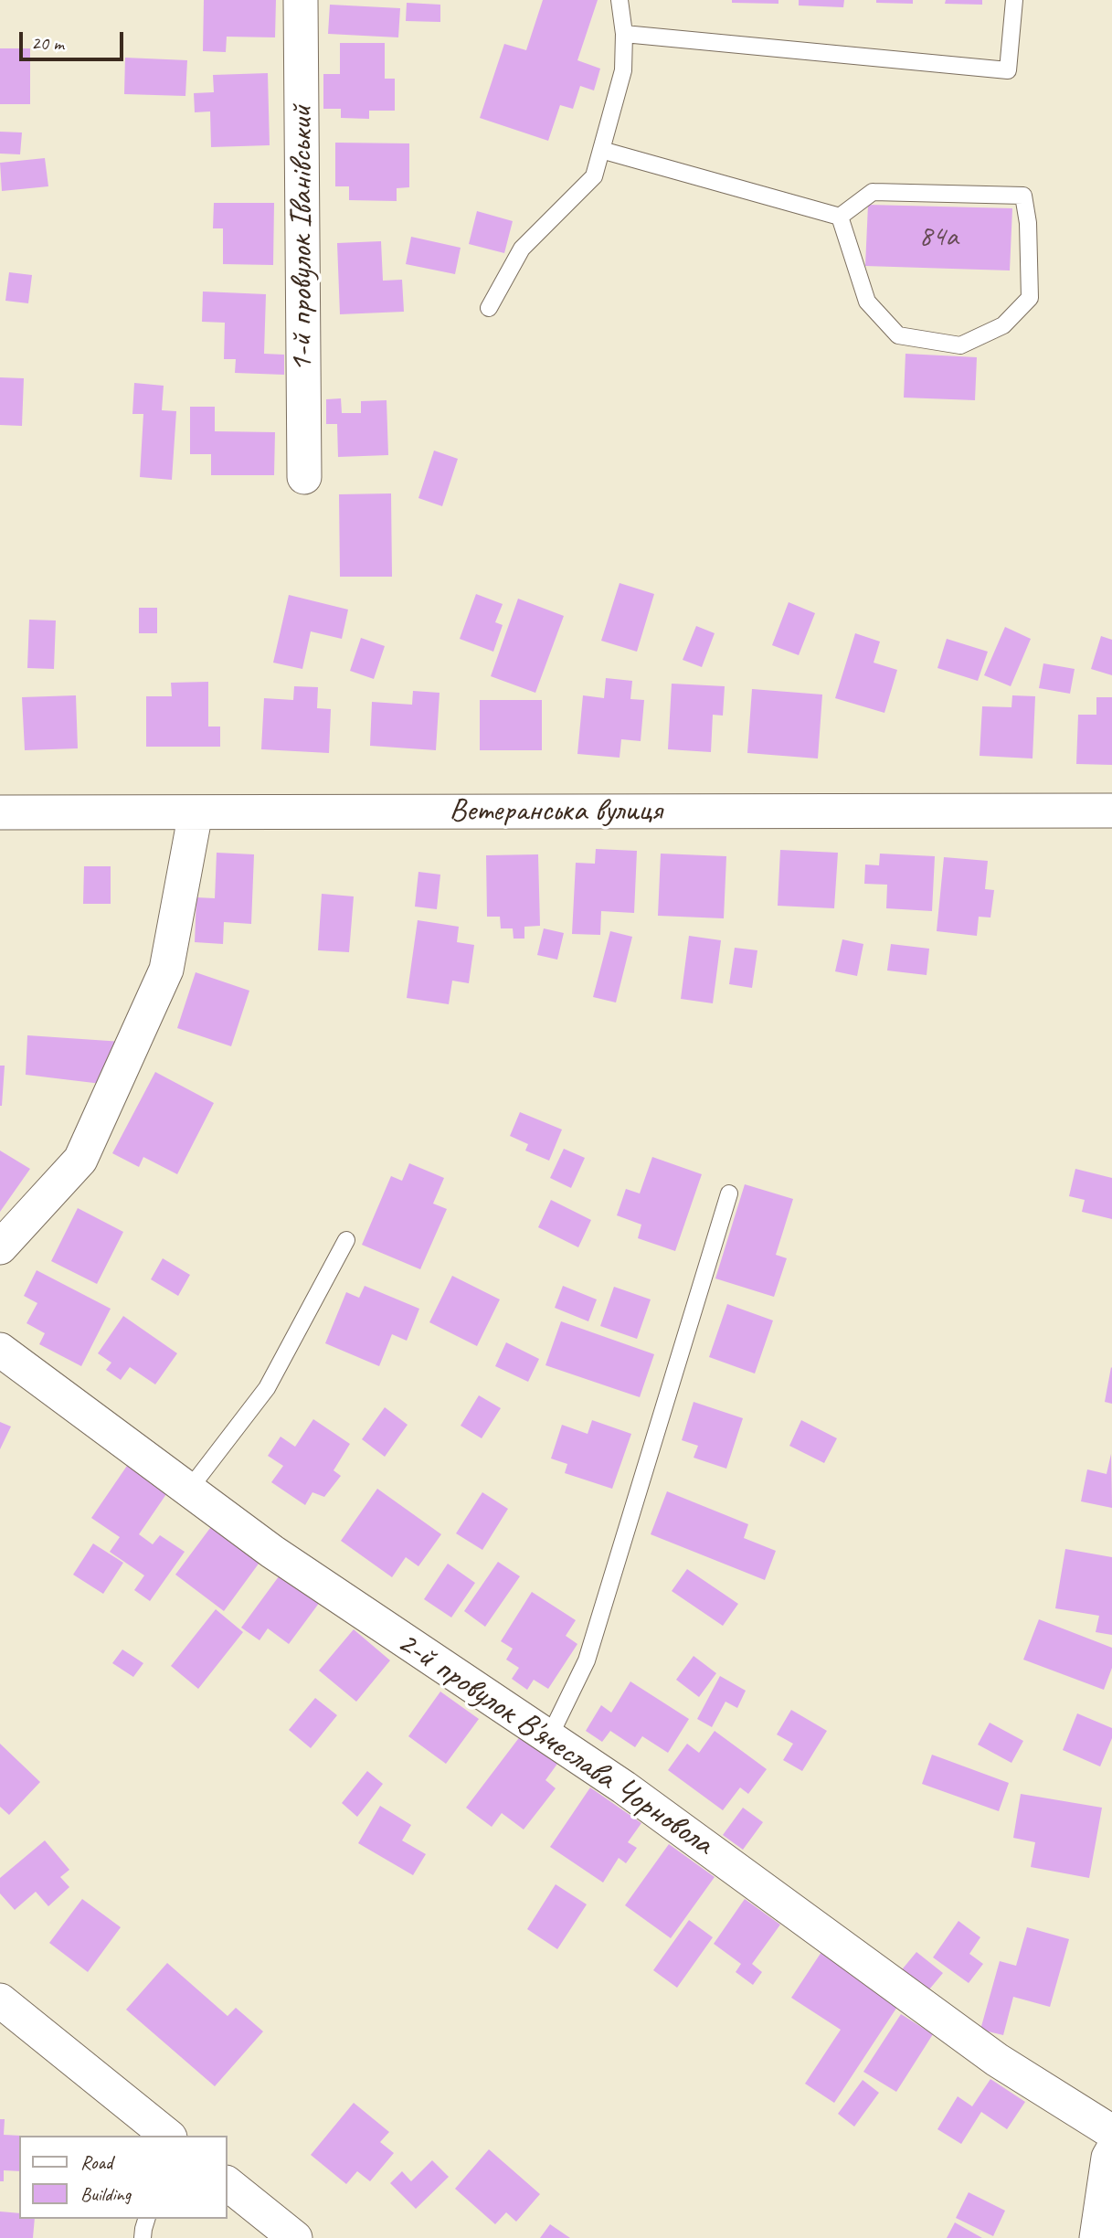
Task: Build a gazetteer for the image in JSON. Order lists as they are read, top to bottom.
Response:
{
  "streets": {
    "street": ["1-й провулок Іванівський", "Ветеранська вулиця", "2-й провулок В'ячеслава Чорновола"]
  },
  "house_numbers": ["84а"],
  "legend": ["Road", "Building"],
  "scale_bar": "20 m"
}
